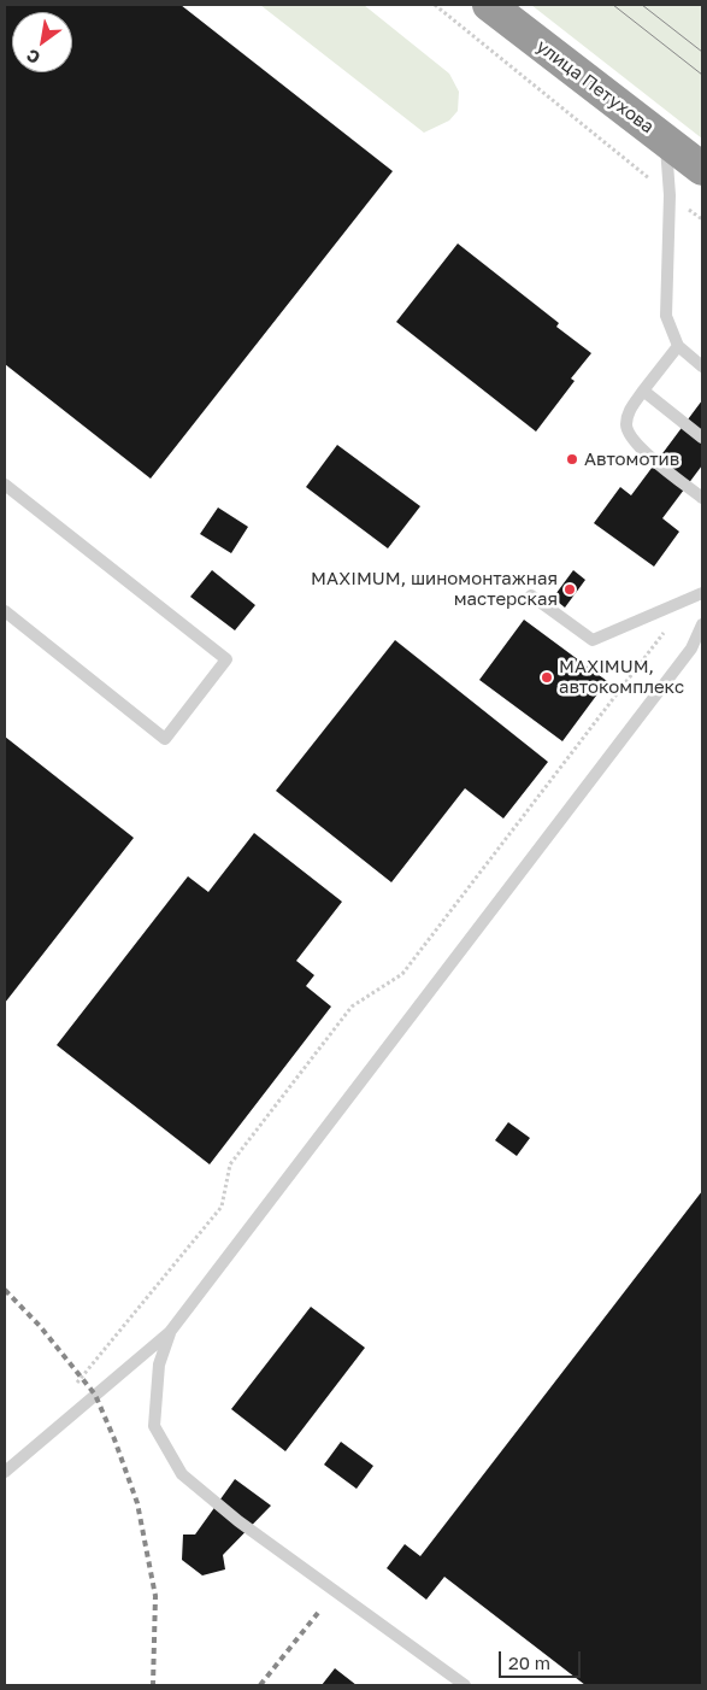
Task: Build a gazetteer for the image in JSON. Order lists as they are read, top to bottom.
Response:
{
  "streets": {
    "highway": ["улица Петухова"]
  },
  "places": ["Автомотив", "MAXIMUM, шиномонтажная мастерская", "MAXIMUM, автокомплекс"],
  "scale_bar": "20 m",
  "north": "bottom left"
}
